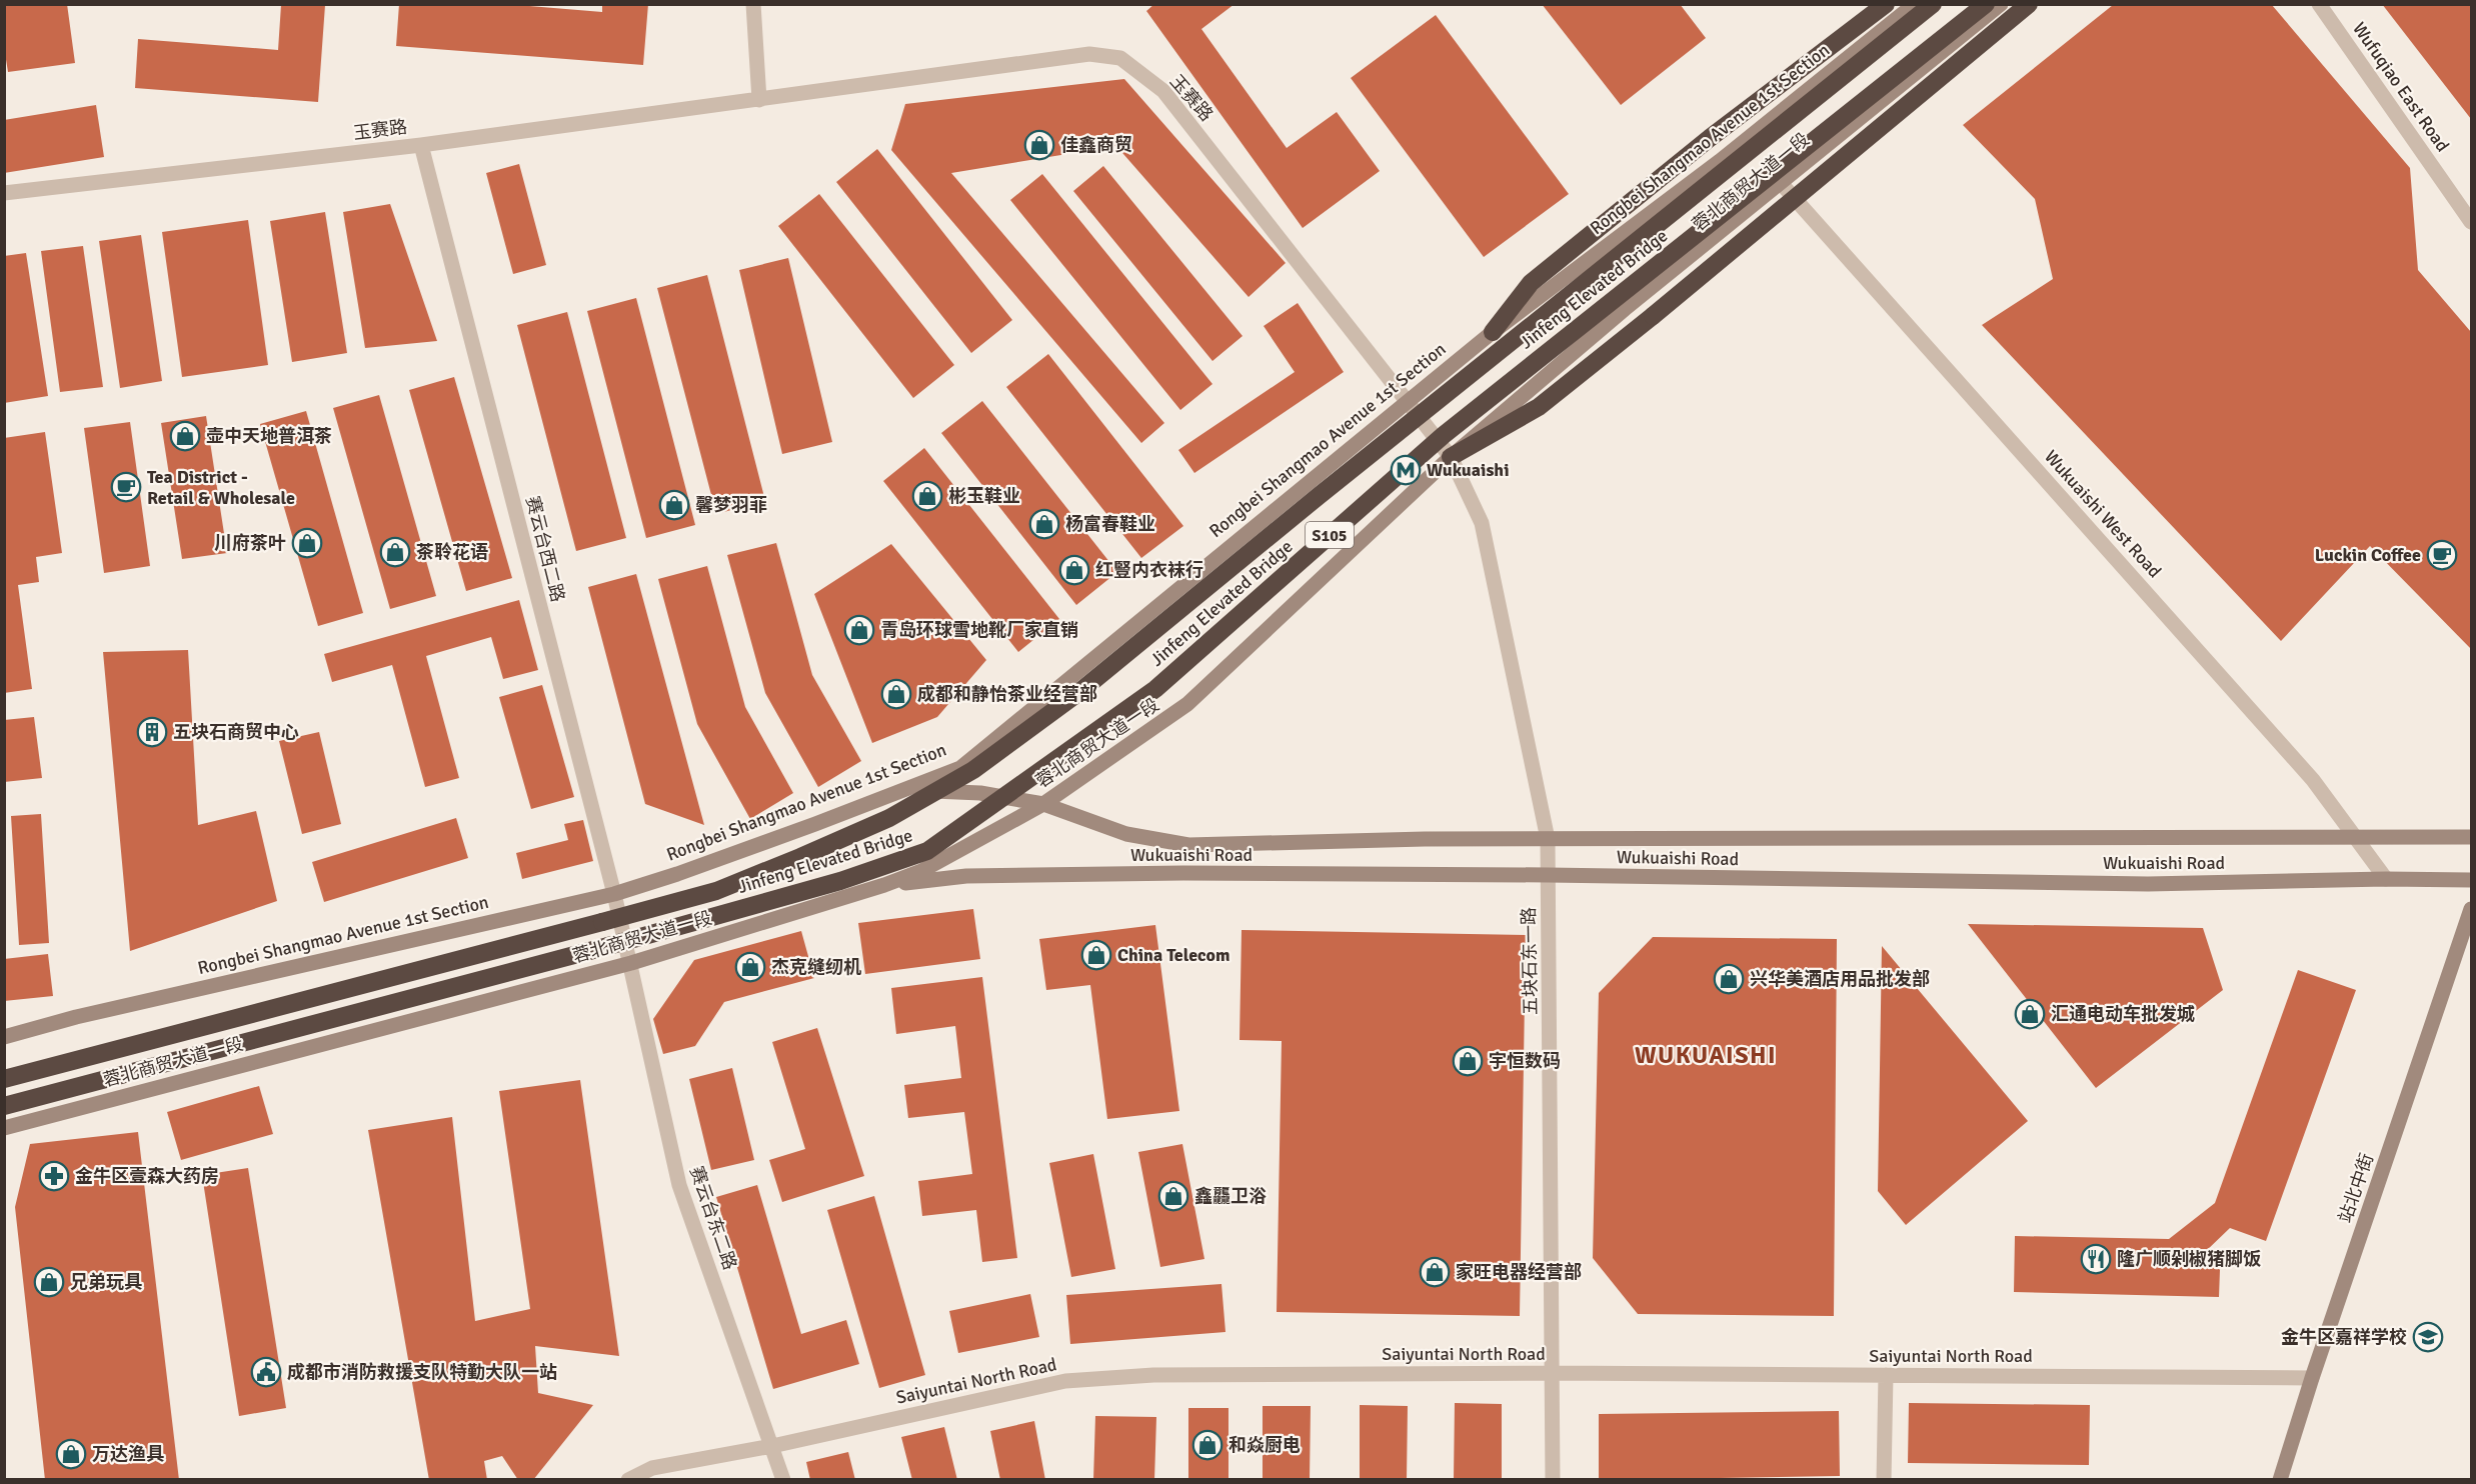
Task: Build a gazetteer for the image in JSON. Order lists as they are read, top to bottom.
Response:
{
  "streets": {
    "highway": ["Jinfeng Elevated Bridge", "S105"],
    "main road": [
      "Rongbei Shangmao Avenue 1st Section",
      "蓉北商贸大道一段",
      "Wukuaishi Road",
      "站北中街"
    ],
    "street": [
      "Wufuqiao East Road",
      "玉赛路",
      "Wukuaishi West Road",
      "赛云台西二路",
      "五块石东一路",
      "赛云台东二路",
      "Saiyuntai North Road"
    ]
  },
  "crossings": [
    ["玉赛路", "Rongbei Shangmao Avenue 1st Section"],
    ["玉赛路", "蓉北商贸大道一段"],
    ["玉赛路", "赛云台西二路"],
    ["玉赛路", "五块石东一路"],
    ["Rongbei Shangmao Avenue 1st Section", "赛云台西二路"],
    ["Rongbei Shangmao Avenue 1st Section", "Wukuaishi Road"],
    ["蓉北商贸大道一段", "Wukuaishi West Road"],
    ["蓉北商贸大道一段", "赛云台西二路"],
    ["蓉北商贸大道一段", "Wukuaishi Road"],
    ["蓉北商贸大道一段", "五块石东一路"],
    ["蓉北商贸大道一段", "赛云台东二路"],
    ["Wukuaishi West Road", "Wukuaishi Road"],
    ["赛云台西二路", "赛云台东二路"],
    ["Wukuaishi Road", "五块石东一路"],
    ["五块石东一路", "Saiyuntai North Road"],
    ["站北中街", "Saiyuntai North Road"],
    ["赛云台东二路", "Saiyuntai North Road"]
  ],
  "districts": ["WUKUAISHI"],
  "places": {
    "shop": [
      "佳鑫商贸",
      "壶中天地普洱茶",
      "彬玉鞋业",
      "馨梦羽菲",
      "杨富春鞋业",
      "川府茶叶",
      "茶聆花语",
      "红豎内衣袜行",
      "青岛环球雪地靴厂家直销",
      "成都和静怡茶业经营部",
      "China Telecom",
      "杰克缝纫机",
      "兴华美酒店用品批发部",
      "汇通电动车批发城",
      "宇恒数码",
      "鑫龘卫浴",
      "家旺电器经营部",
      "兄弟玩具",
      "和焱厨电",
      "万达渔具"
    ],
    "metro station": ["Wukuaishi"],
    "cafe": ["Tea District - Retail & Wholesale", "Luckin Coffee"],
    "building": ["五块石商贸中心"],
    "pharmacy": ["金牛区壹森大药房"],
    "restaurant": ["隆广顺剁椒猪脚饭"],
    "school or university": ["金牛区嘉祥学校"],
    "public building": ["成都市消防救援支队特勤大队一站"]
  }
}
